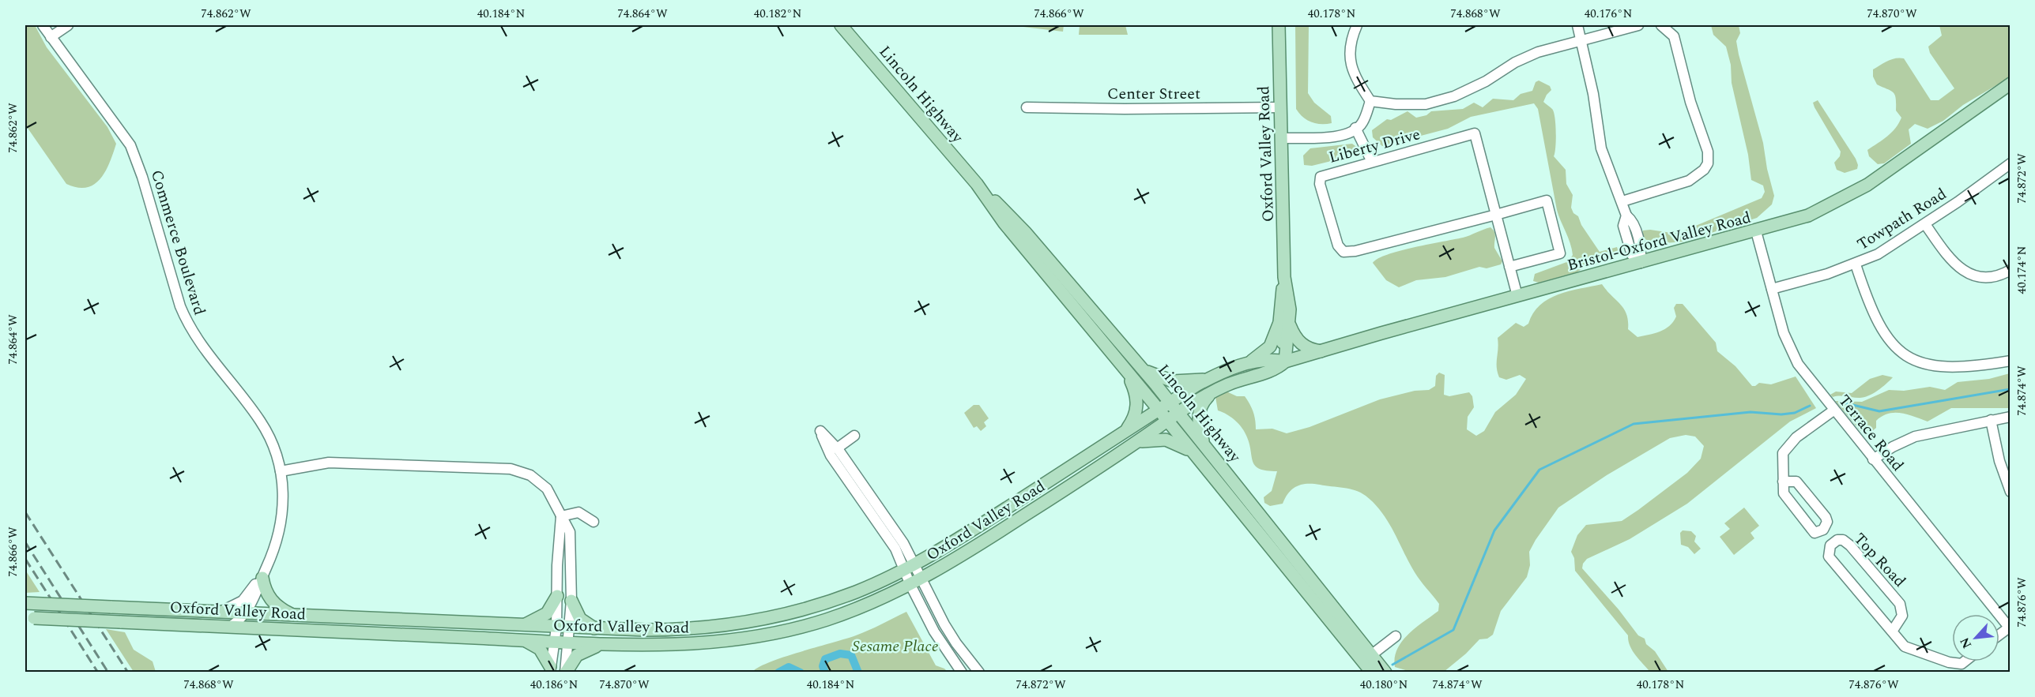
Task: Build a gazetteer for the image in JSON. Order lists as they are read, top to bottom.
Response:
{
  "streets": {
    "main road": ["Lincoln Highway", "Oxford Valley Road", "Bristol-Oxford Valley Road"],
    "street": [
      "Center Street",
      "Liberty Drive",
      "Towpath Road",
      "Commerce Boulevard",
      "Terrace Road",
      "Top Road"
    ]
  },
  "crossings": [
    ["Center Street", "Oxford Valley Road"],
    ["Lincoln Highway", "Oxford Valley Road"],
    ["Liberty Drive", "Bristol-Oxford Valley Road"],
    ["Oxford Valley Road", "Bristol-Oxford Valley Road"],
    ["Oxford Valley Road", "Commerce Boulevard"],
    ["Towpath Road", "Terrace Road"],
    ["Bristol-Oxford Valley Road", "Terrace Road"]
  ],
  "parks": ["Sesame Place"],
  "north": "bottom left",
  "coordinates": [
    "74.862°W",
    "40.184°N",
    "74.864°W",
    "40.182°N",
    "74.866°W",
    "40.178°N",
    "74.868°W",
    "40.176°N",
    "74.870°W",
    "74.872°W",
    "40.174°N",
    "74.874°W",
    "74.876°W",
    "40.186°N",
    "40.180°N"
  ]
}
